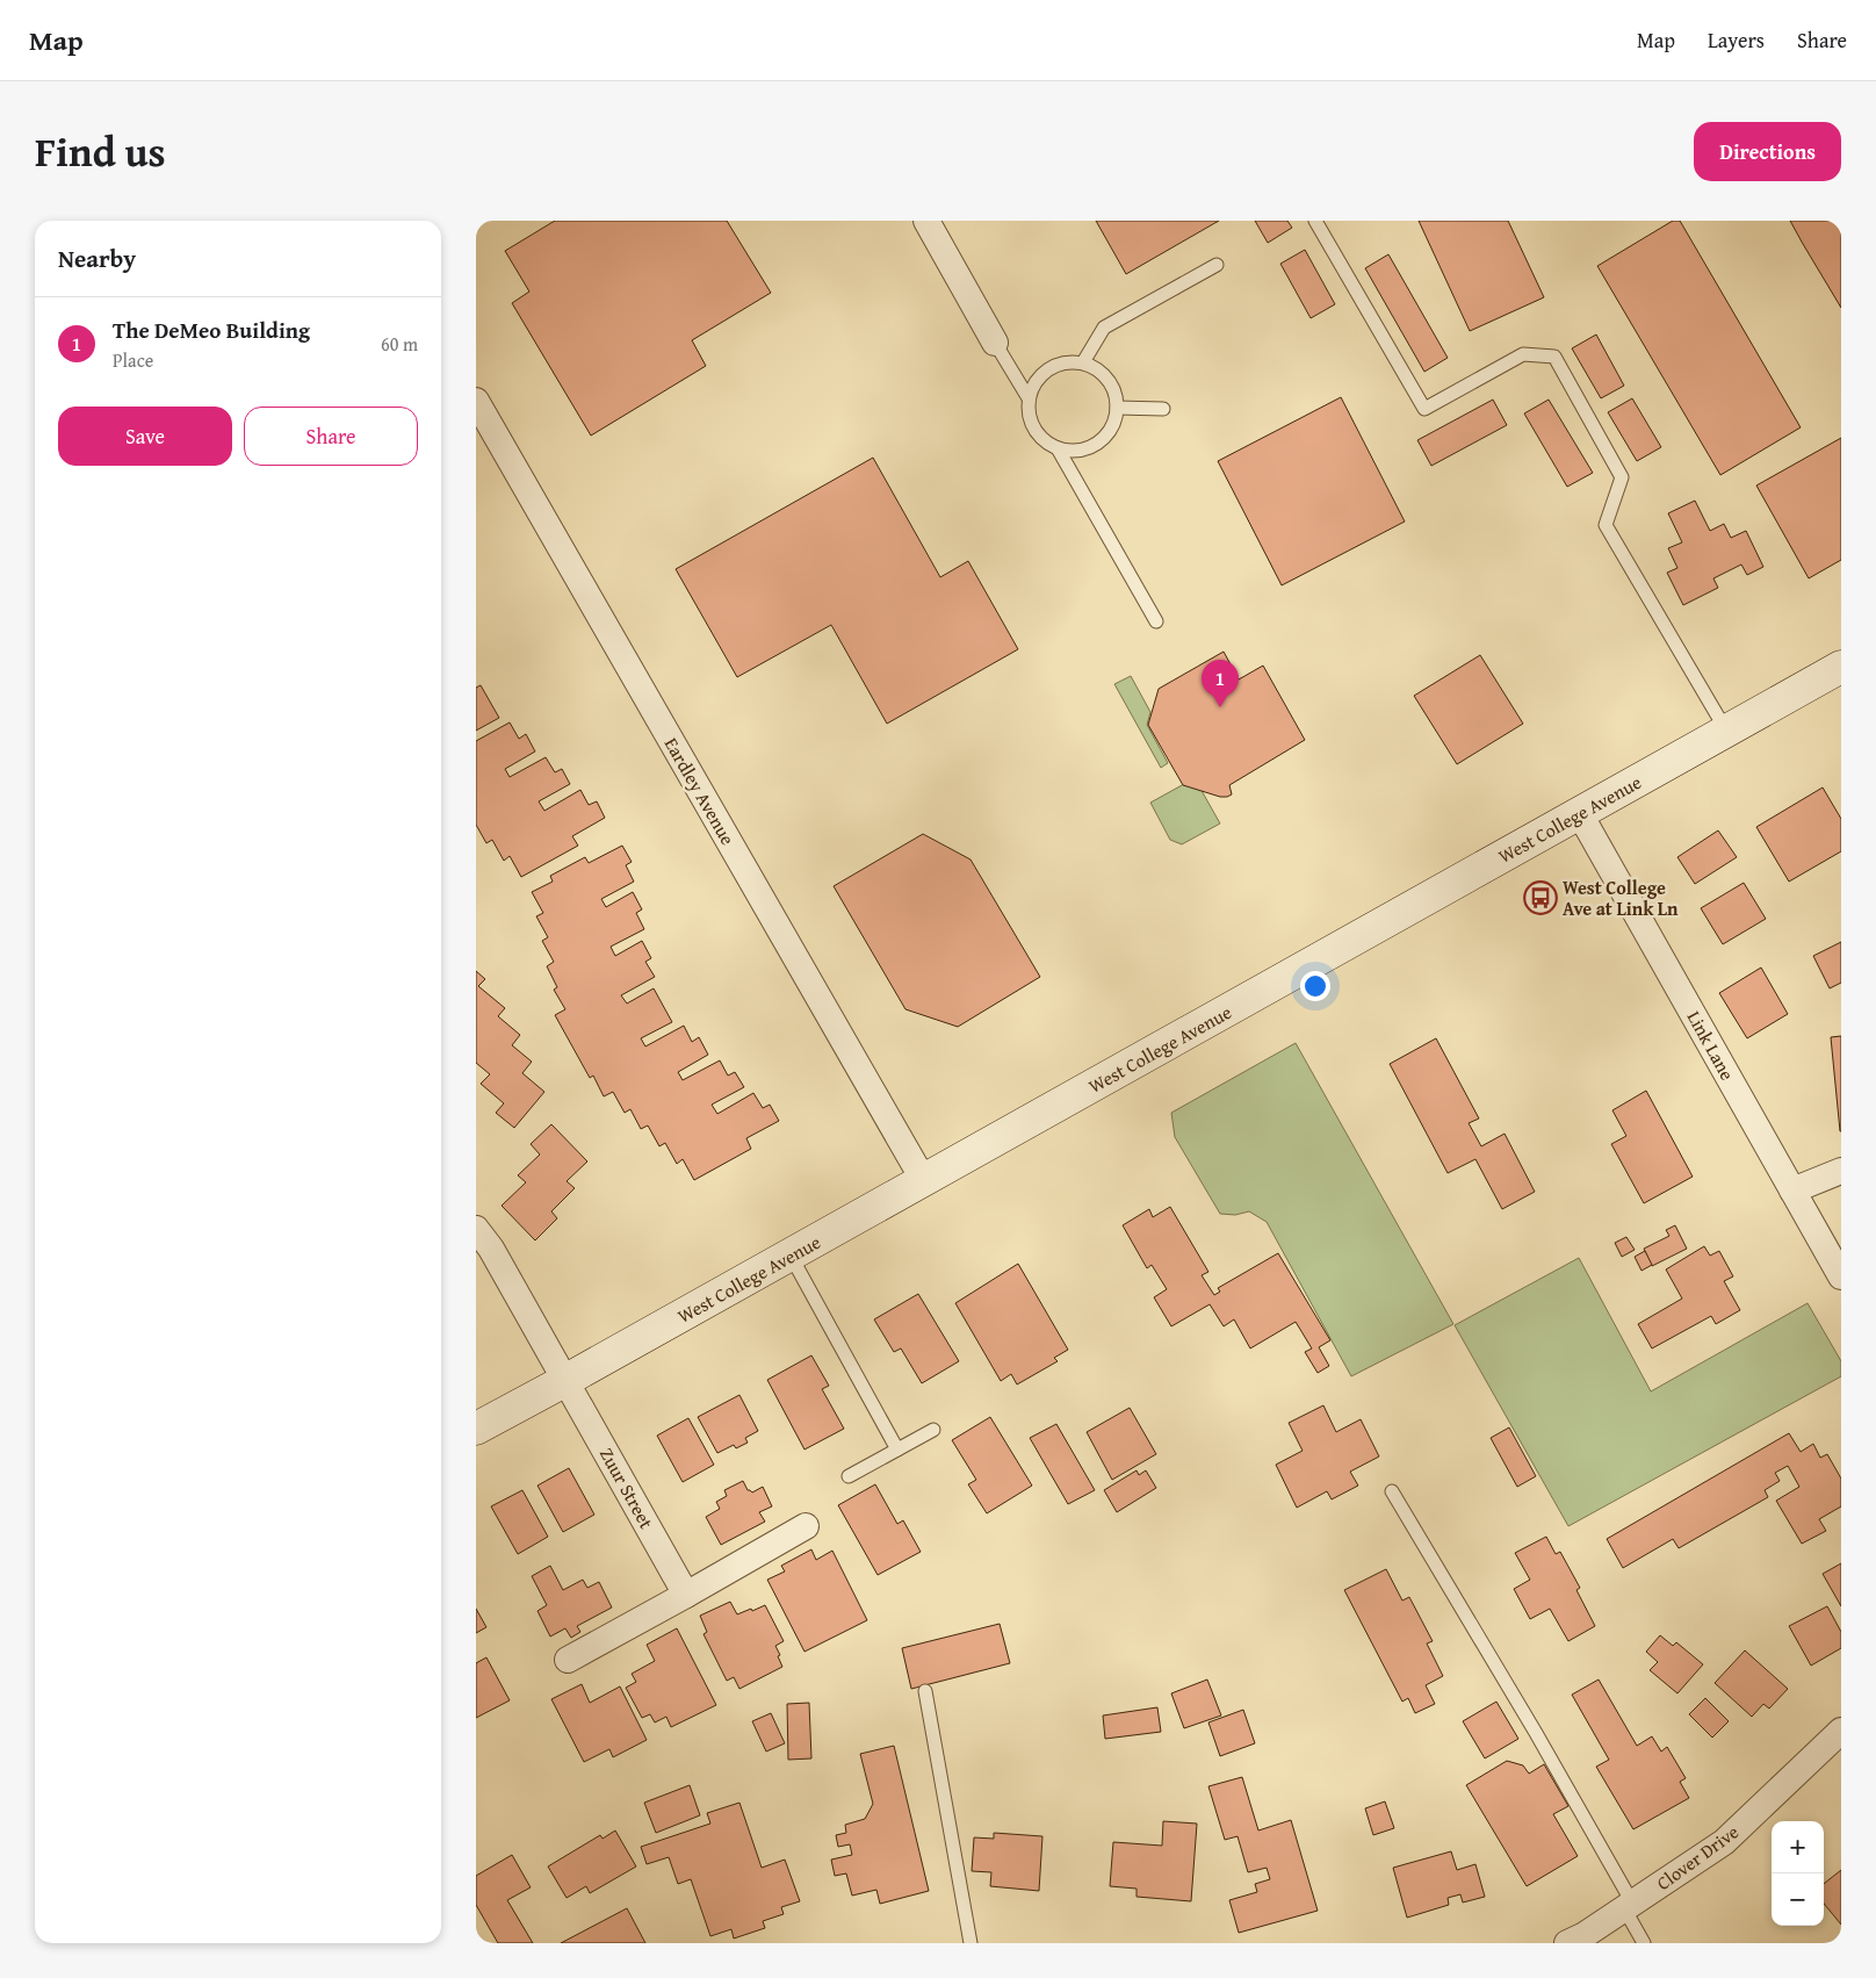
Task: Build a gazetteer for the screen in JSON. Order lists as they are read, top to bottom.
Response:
{
  "streets": {
    "main road": ["West College Avenue"],
    "street": [
      "Eardley Avenue",
      "Link Lane",
      "Zuur Street",
      "Clover Drive"
    ]
  },
  "crossings": [
    ["Eardley Avenue", "West College Avenue"],
    ["West College Avenue", "Link Lane"],
    ["West College Avenue", "Zuur Street"]
  ],
  "places": {
    "bus stop": ["West College Ave at Link Ln"]
  },
  "page": {
    "header": "Map",
    "nav": ["Map", "Layers", "Share"],
    "title": "Find us",
    "buttons": [
      "Directions",
      ["Save", "Share"]
    ],
    "heading": "Nearby",
    "list": [
      {
        "mark": "1",
        "name": "The DeMeo Building",
        "note": "Place",
        "value": "60 m"
      }
    ],
    "pins": "1",
    "map_buttons": ["+", "−"]
  }
}
